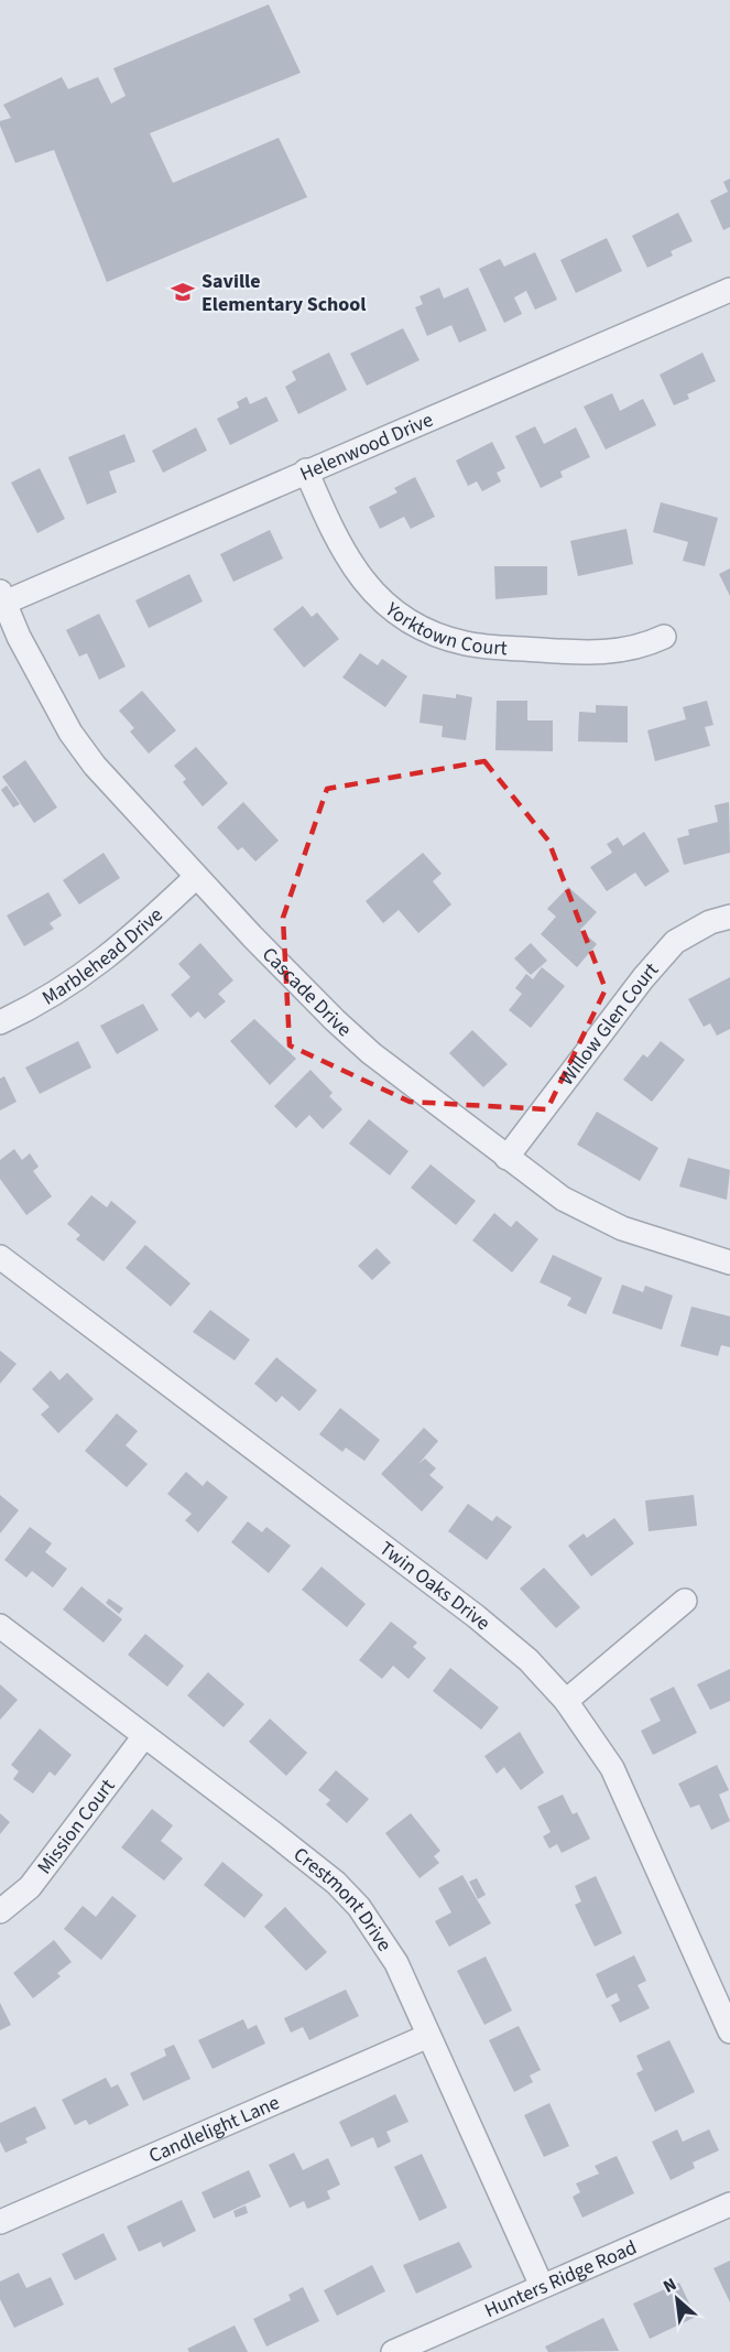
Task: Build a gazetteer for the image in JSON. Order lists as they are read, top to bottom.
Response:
{
  "streets": {
    "street": [
      "Helenwood Drive",
      "Yorktown Court",
      "Marblehead Drive",
      "Cascade Drive",
      "Willow Glen Court",
      "Twin Oaks Drive",
      "Mission Court",
      "Crestmont Drive",
      "Candlelight Lane",
      "Hunters Ridge Road"
    ]
  },
  "crossings": [
    ["Helenwood Drive", "Yorktown Court"],
    ["Helenwood Drive", "Cascade Drive"],
    ["Marblehead Drive", "Cascade Drive"],
    ["Cascade Drive", "Willow Glen Court"],
    ["Mission Court", "Crestmont Drive"],
    ["Crestmont Drive", "Candlelight Lane"],
    ["Crestmont Drive", "Hunters Ridge Road"]
  ],
  "places": {
    "school or university": ["Saville Elementary School"]
  },
  "north": "top left"
}
